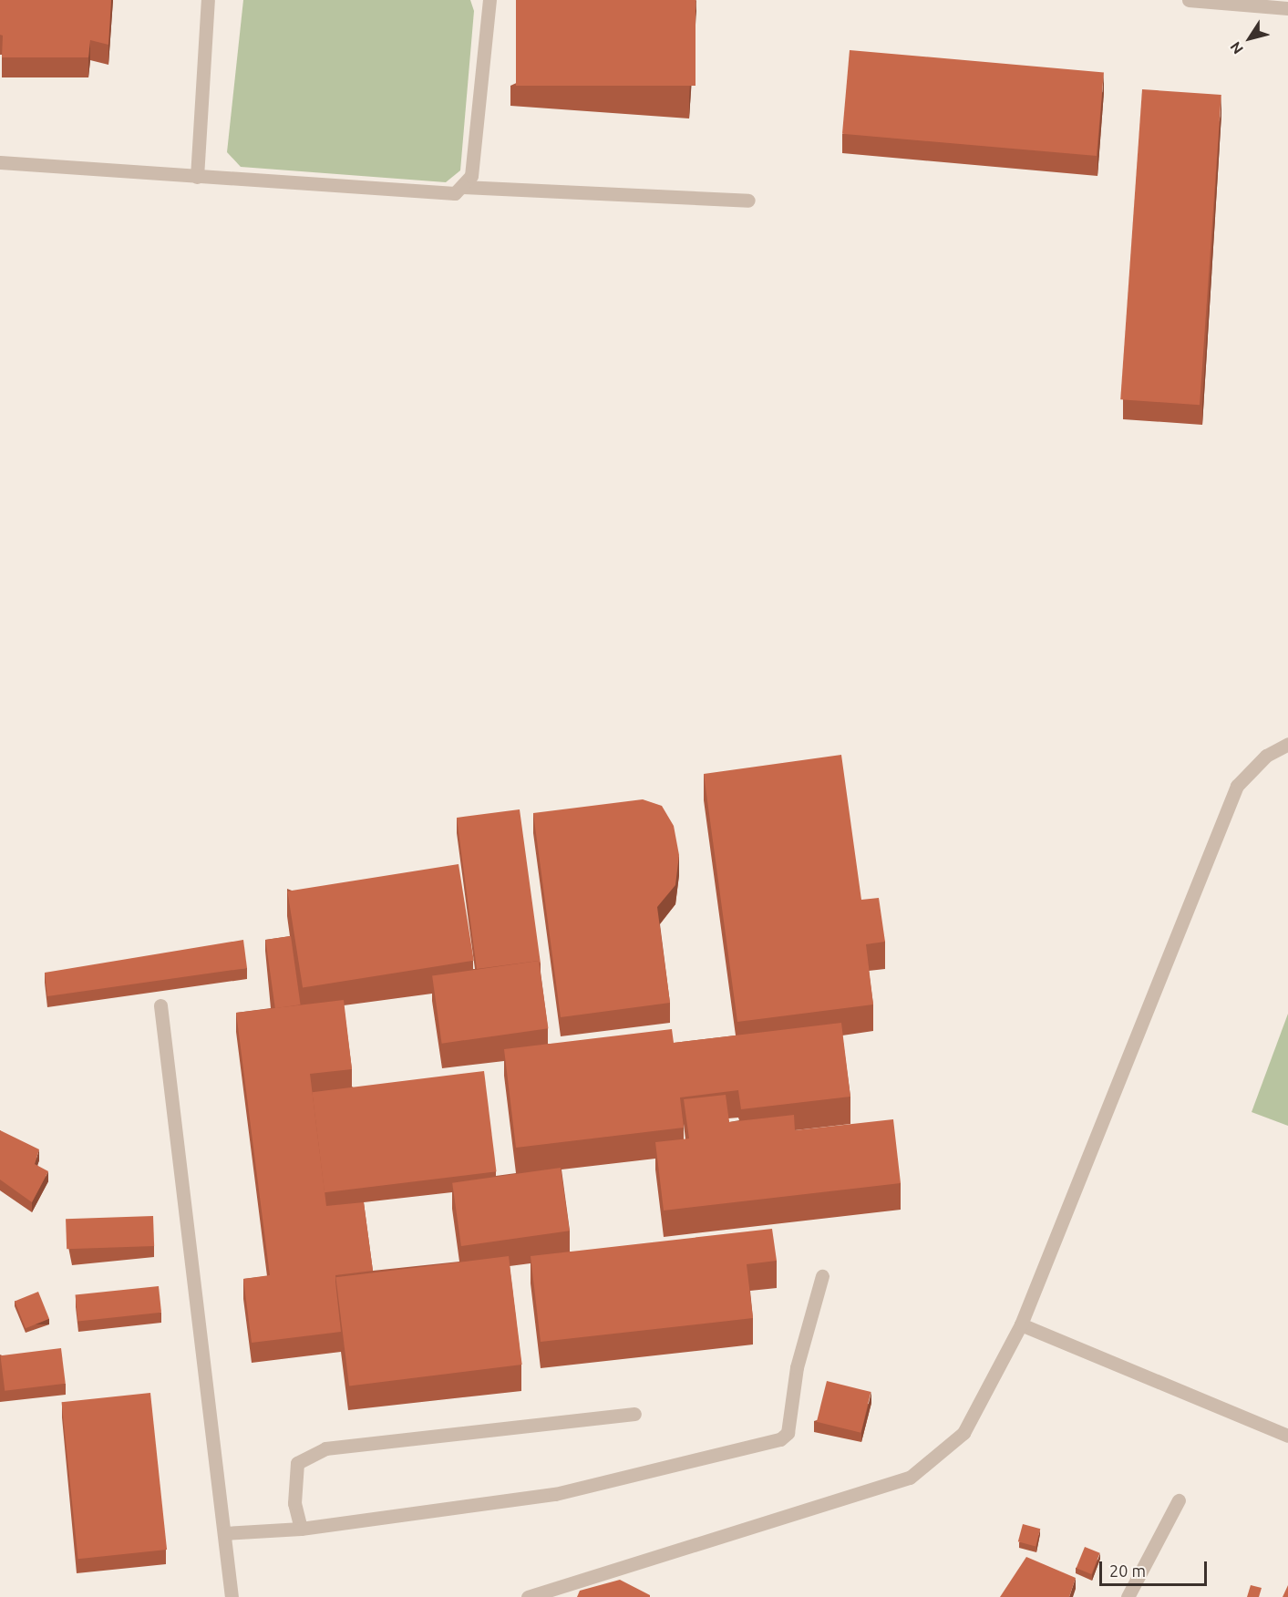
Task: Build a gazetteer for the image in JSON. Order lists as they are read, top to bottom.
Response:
{
  "scale_bar": "20 m",
  "north": "bottom left"
}
